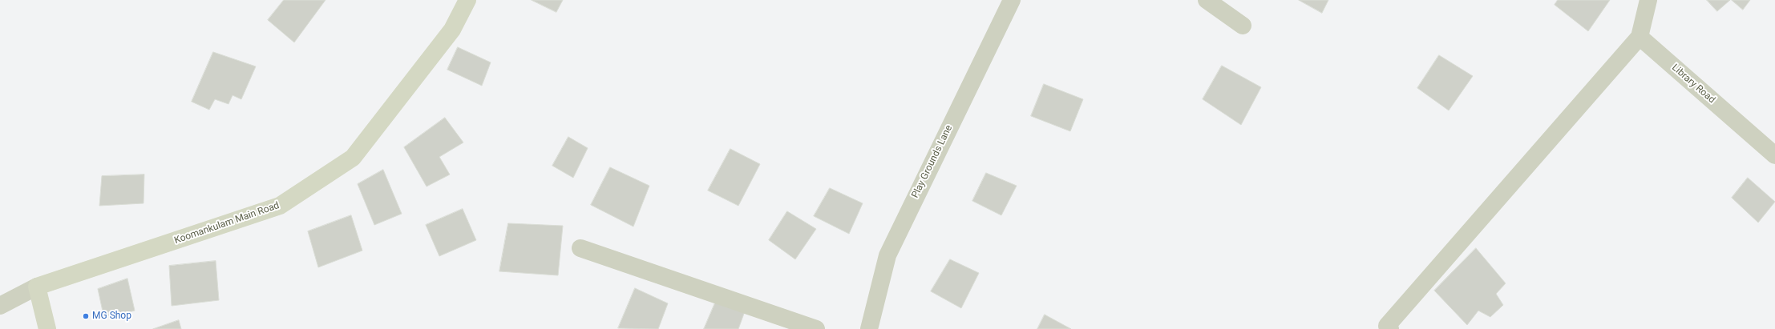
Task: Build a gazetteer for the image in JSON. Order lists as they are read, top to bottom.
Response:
{
  "streets": {
    "street": ["Library Road", "Play Grounds Lane", "Koomankulam Main Road"]
  },
  "places": ["MG Shop"]
}
